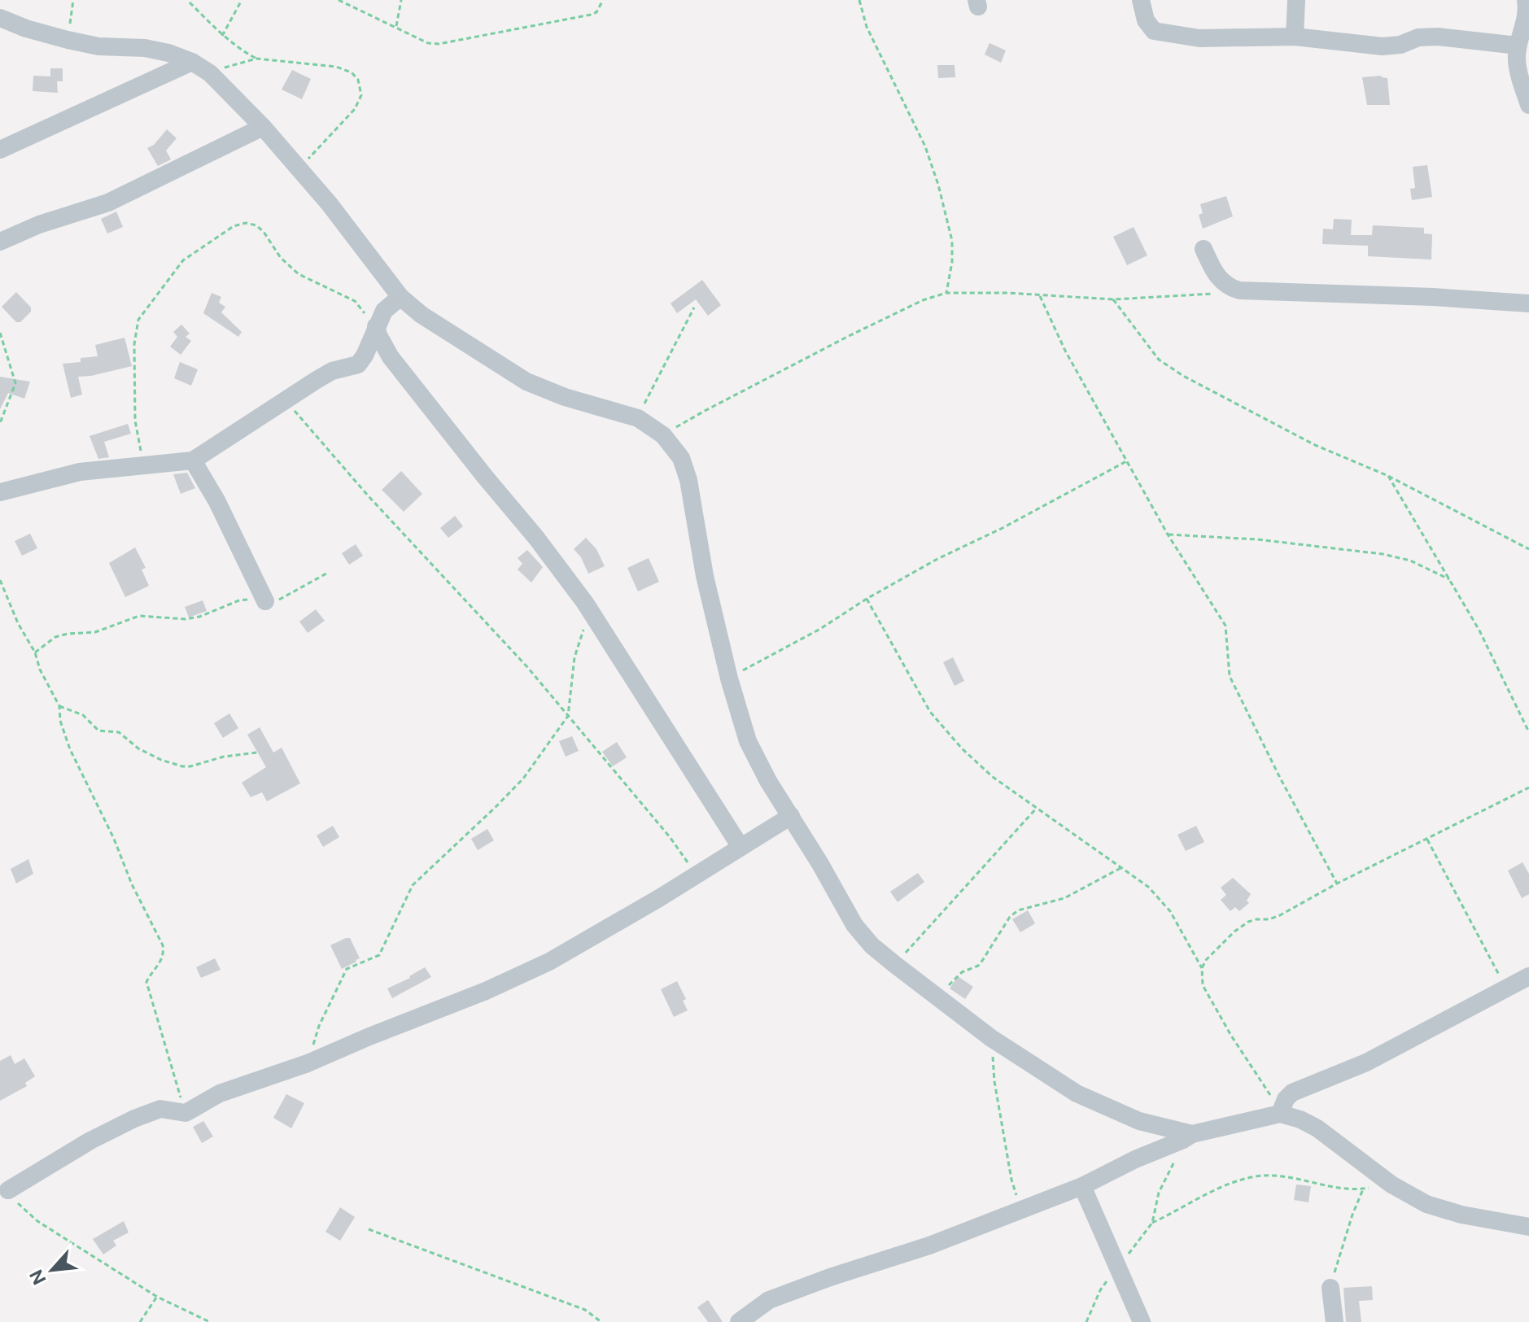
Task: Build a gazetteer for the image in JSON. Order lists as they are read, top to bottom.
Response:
{
  "north": "bottom left"
}
